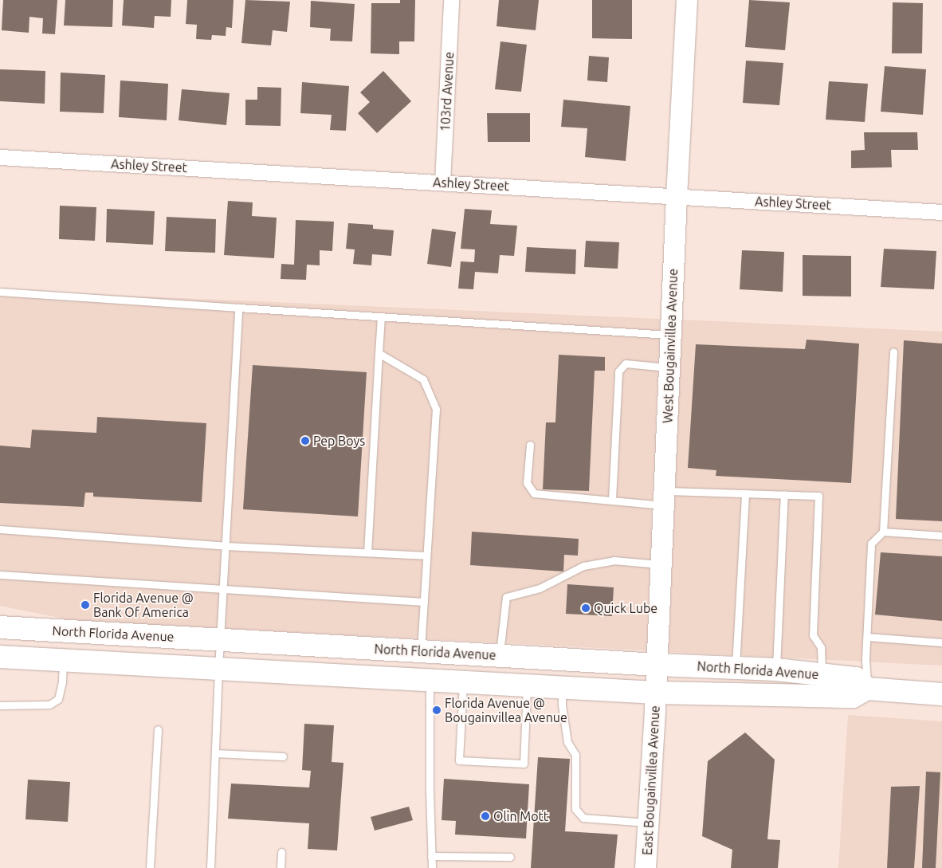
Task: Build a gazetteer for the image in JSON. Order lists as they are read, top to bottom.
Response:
{
  "streets": {
    "main road": ["North Florida Avenue"],
    "street": [
      "103rd Avenue",
      "Ashley Street",
      "West Bougainvillea Avenue",
      "East Bougainvillea Avenue"
    ]
  },
  "crossings": [
    ["103rd Avenue", "Ashley Street"],
    ["Ashley Street", "West Bougainvillea Avenue"],
    ["West Bougainvillea Avenue", "North Florida Avenue"],
    ["West Bougainvillea Avenue", "East Bougainvillea Avenue"],
    ["North Florida Avenue", "East Bougainvillea Avenue"]
  ],
  "places": [
    "Pep Boys",
    "Florida Avenue @ Bank Of America",
    "Quick Lube",
    "Florida Avenue @ Bougainvillea Avenue",
    "Olin Mott"
  ]
}
